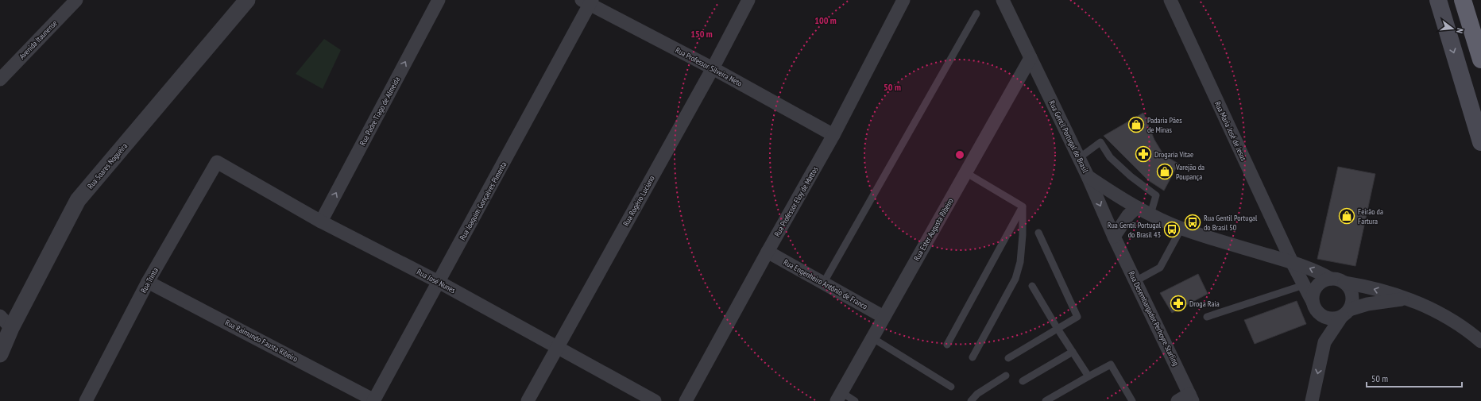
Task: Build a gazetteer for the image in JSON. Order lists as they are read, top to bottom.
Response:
{
  "streets": {
    "street": [
      "Avenida Itaunense",
      "Rua Professor Silveira Neto",
      "Rua Padre Tiago de Almeida",
      "Rua Maria José de Jesus",
      "Rua Gentil Portugal do Brasil",
      "Rua Soares Nogueira",
      "Rua Joaquim Gonçalves Pimenta",
      "Rua Rogério Luciano",
      "Rua Professor Eloy de Mattos",
      "Rua Ester Augusta Ribeiro",
      "Rua Trinta",
      "Rua José Nunes",
      "Rua Engenheiro Antônio de Franco",
      "Rua Desembargador Perboyre Starling",
      "Rua Raimundo Fausta Ribeiro"
    ]
  },
  "crossings": [
    ["Rua Professor Silveira Neto", "Rua Joaquim Gonçalves Pimenta"],
    ["Rua Professor Silveira Neto", "Rua Rogério Luciano"],
    ["Rua Professor Silveira Neto", "Rua Professor Eloy de Mattos"],
    ["Rua Padre Tiago de Almeida", "Rua José Nunes"],
    ["Rua Maria José de Jesus", "Rua Gentil Portugal do Brasil"],
    ["Rua Gentil Portugal do Brasil", "Rua Ester Augusta Ribeiro"],
    ["Rua Gentil Portugal do Brasil", "Rua Desembargador Perboyre Starling"],
    ["Rua Joaquim Gonçalves Pimenta", "Rua José Nunes"],
    ["Rua Joaquim Gonçalves Pimenta", "Rua Raimundo Fausta Ribeiro"],
    ["Rua Rogério Luciano", "Rua José Nunes"],
    ["Rua Professor Eloy de Mattos", "Rua Engenheiro Antônio de Franco"],
    ["Rua Ester Augusta Ribeiro", "Rua Engenheiro Antônio de Franco"],
    ["Rua Trinta", "Rua José Nunes"],
    ["Rua Trinta", "Rua Raimundo Fausta Ribeiro"]
  ],
  "one_way": ["Rua Padre Tiago de Almeida"],
  "places": {
    "shop": ["Padaria Pães de Minas", "Varejão da Poupança", "Feirão da Fartura"],
    "pharmacy": ["Drogaria Vitae", "Droga Raia"],
    "bus stop": ["Rua Gentil Portugal do Brasil 50", "Rua Gentil Portugal do Brasil 43"]
  },
  "scale_bar": "50 m",
  "north": "right",
  "rings": ["100 m", "150 m", "50 m"]
}
